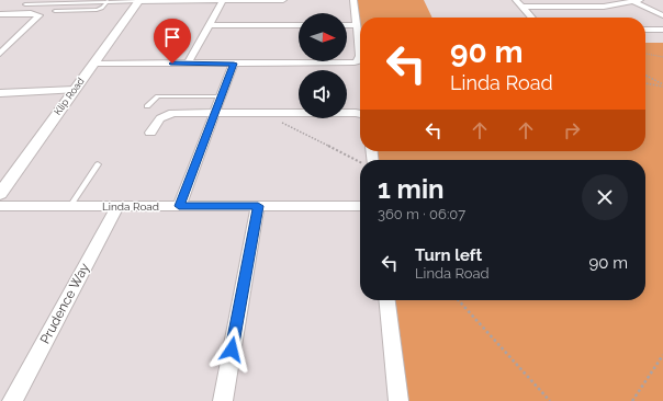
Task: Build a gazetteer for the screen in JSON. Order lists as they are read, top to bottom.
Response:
{
  "streets": {
    "street": ["Klip Road", "Linda Road", "Prudence Way"]
  },
  "crossings": [
    ["Linda Road", "Prudence Way"]
  ],
  "north": "right",
  "page": {
    "turn": ["90 m", "Linda Road"],
    "heading": ["1 min", "360 m · 06:07"],
    "list": [
      {
        "name": "Turn left",
        "note": "Linda Road",
        "value": "90 m"
      }
    ]
  }
}
